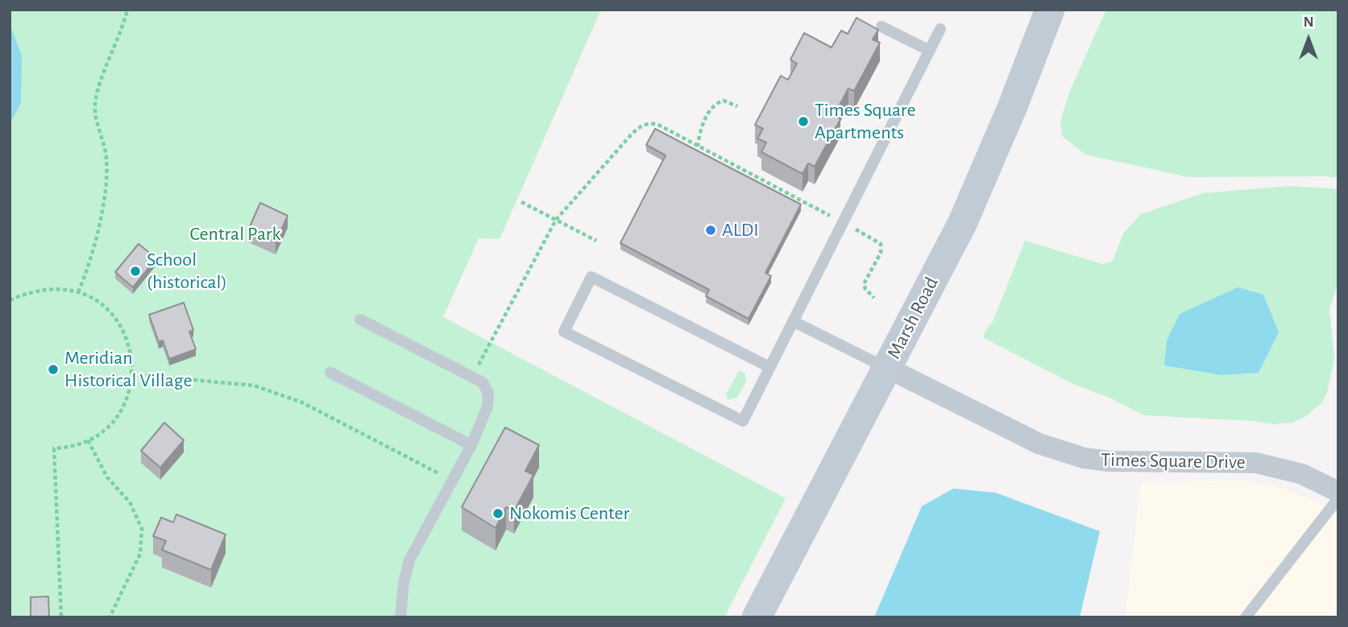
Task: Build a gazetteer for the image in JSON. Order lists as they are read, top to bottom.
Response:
{
  "streets": {
    "main road": ["Marsh Road"],
    "street": ["Times Square Drive"]
  },
  "crossings": [
    ["Marsh Road", "Times Square Drive"]
  ],
  "parks": ["Central Park"],
  "places": [
    "Times Square Apartments",
    "ALDI",
    "School (historical)",
    "Meridian Historical Village",
    "Nokomis Center"
  ],
  "north": "top"
}
